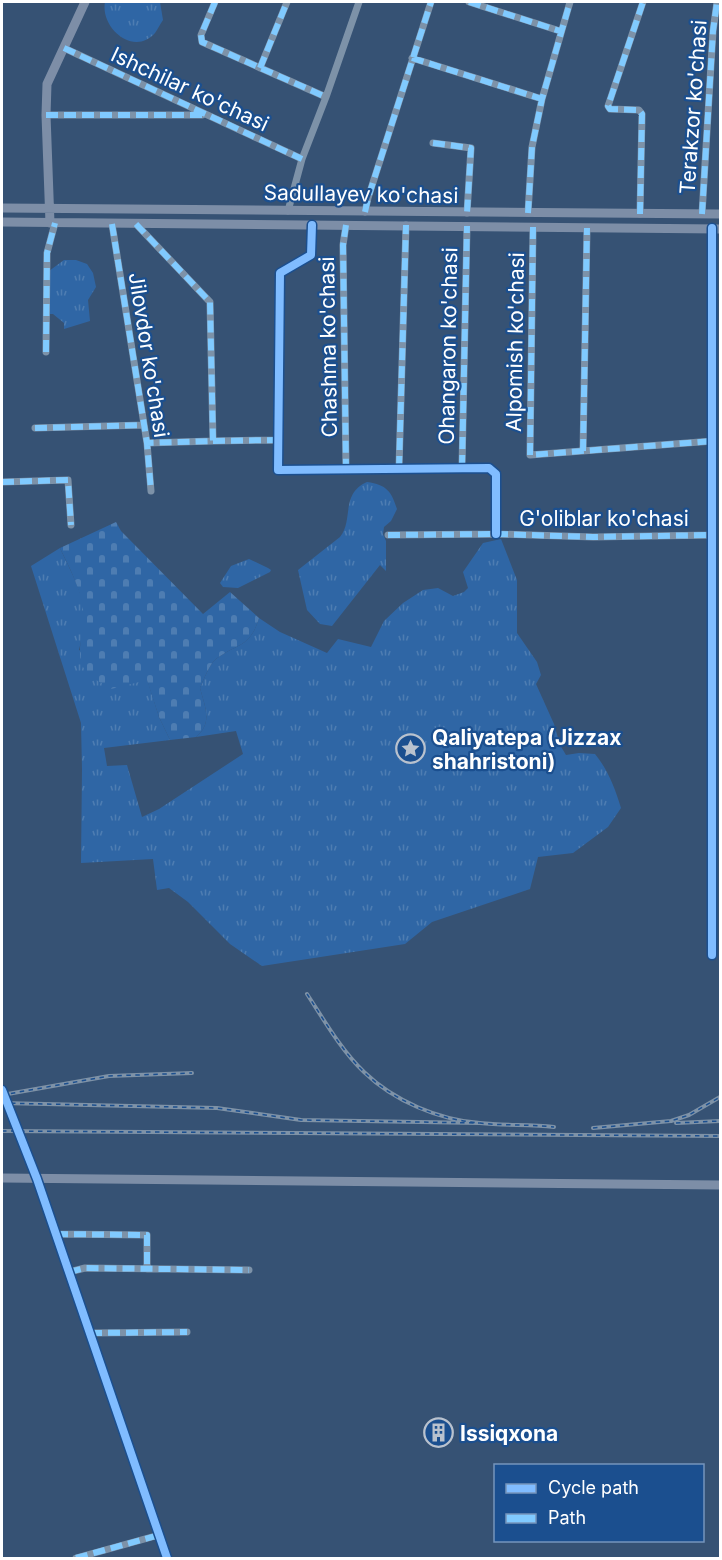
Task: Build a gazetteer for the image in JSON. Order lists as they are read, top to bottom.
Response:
{
  "streets": {
    "main road": ["Sadullayev ko'chasi"],
    "street": [
      "Ishchilar ko'chasi",
      "Terakzor ko'chasi",
      "Alpomish ko'chasi",
      "Ohangaron ko'chasi",
      "Chashma ko'chasi",
      "Jilovdor ko'chasi",
      "G'oliblar ko'chasi"
    ]
  },
  "crossings": [
    ["Terakzor ko'chasi", "Sadullayev ko'chasi"],
    ["Sadullayev ko'chasi", "Alpomish ko'chasi"],
    ["Sadullayev ko'chasi", "Ohangaron ko'chasi"],
    ["Sadullayev ko'chasi", "Chashma ko'chasi"],
    ["Sadullayev ko'chasi", "Jilovdor ko'chasi"]
  ],
  "places": {
    "place": ["Qaliyatepa (Jizzax shahristoni)"],
    "building": ["Issiqxona"]
  },
  "legend": ["Cycle path", "Path"]
}
